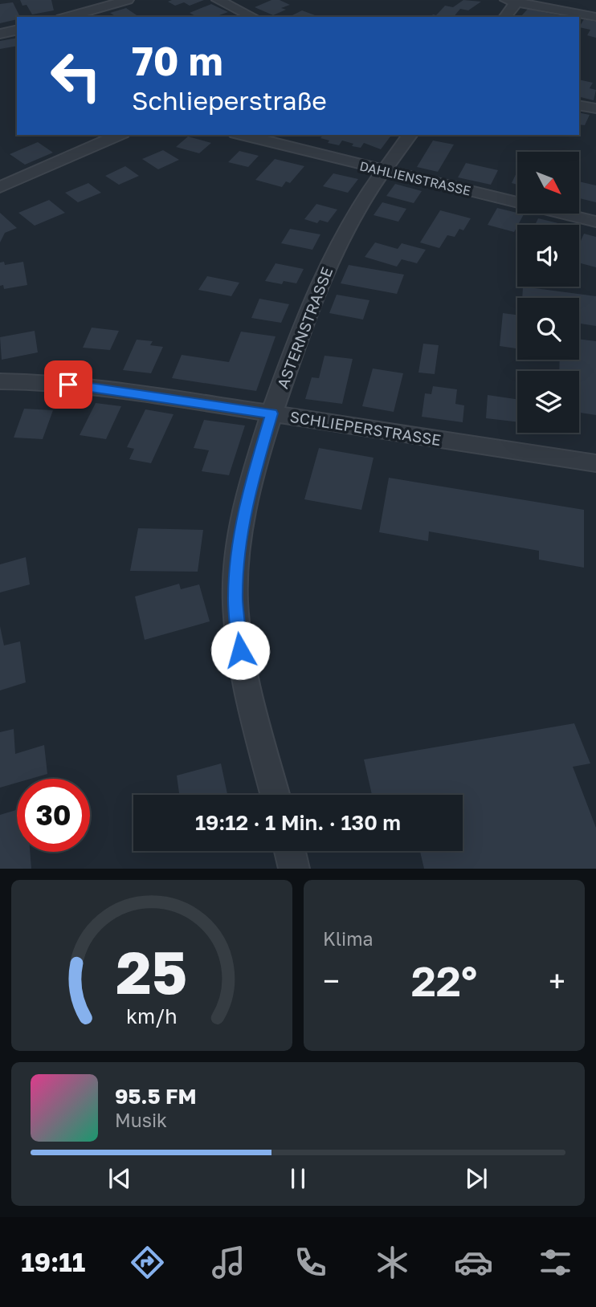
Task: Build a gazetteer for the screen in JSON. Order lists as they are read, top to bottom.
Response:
{
  "streets": {
    "street": ["DAHLIENSTRASSE", "ASTERNSTRASSE", "SCHLIEPERSTRASSE"]
  },
  "crossings": [
    ["DAHLIENSTRASSE", "ASTERNSTRASSE"],
    ["ASTERNSTRASSE", "SCHLIEPERSTRASSE"]
  ],
  "north": "bottom right",
  "page": {
    "turn": ["70 m", "Schlieperstraße"],
    "limit": "30",
    "trip": "19:12 · 1 Min. · 130 m",
    "tile": "Klima",
    "heat": ["−", "22°", "+"],
    "song": ["95.5 FM", "Musik"],
    "tabs": "19:11",
    "gauge": ["25", "km/h"]
  }
}
